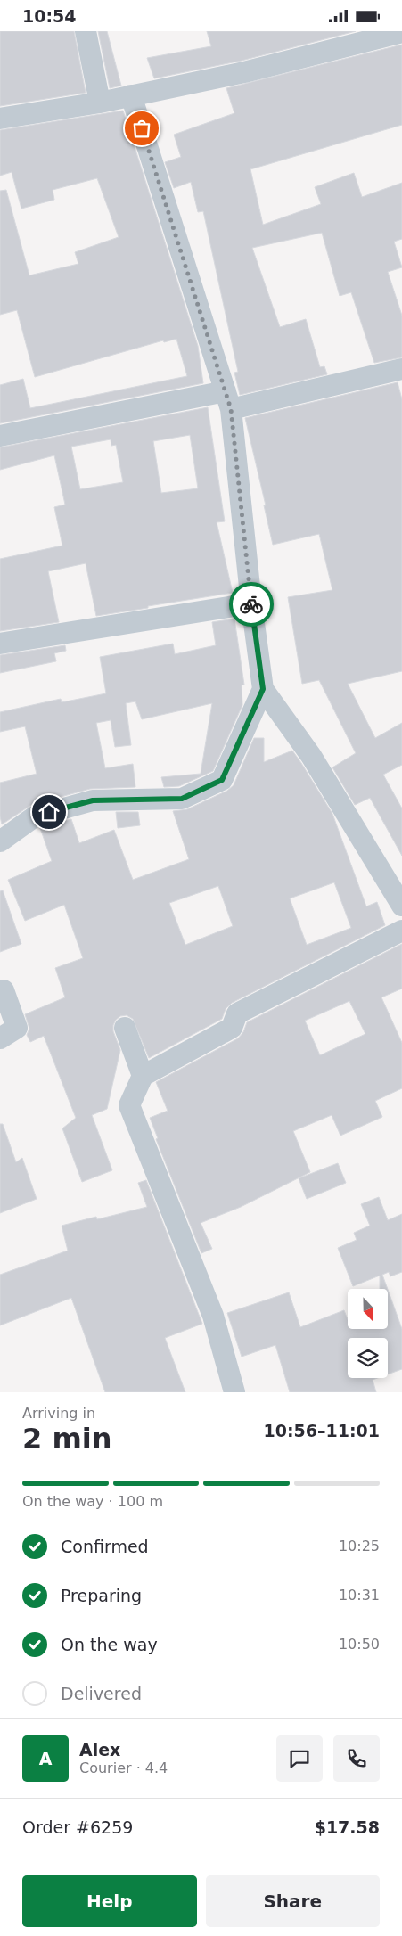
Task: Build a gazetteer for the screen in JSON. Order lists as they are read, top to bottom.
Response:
{
  "north": "bottom",
  "page": {
    "status": "10:54",
    "heading": ["2 min", "Arriving in", "10:56–11:01"],
    "panel": [
      "Alex",
      "Courier · 4.4",
      "Order #6259",
      "$17.58"
    ],
    "bar": "On the way · 100 m",
    "list": [
      ["Confirmed", "10:25"],
      ["Preparing", "10:31"],
      ["On the way", "10:50"],
      "Delivered"
    ],
    "round": "A",
    "buttons": ["Help", "Share"]
  }
}
